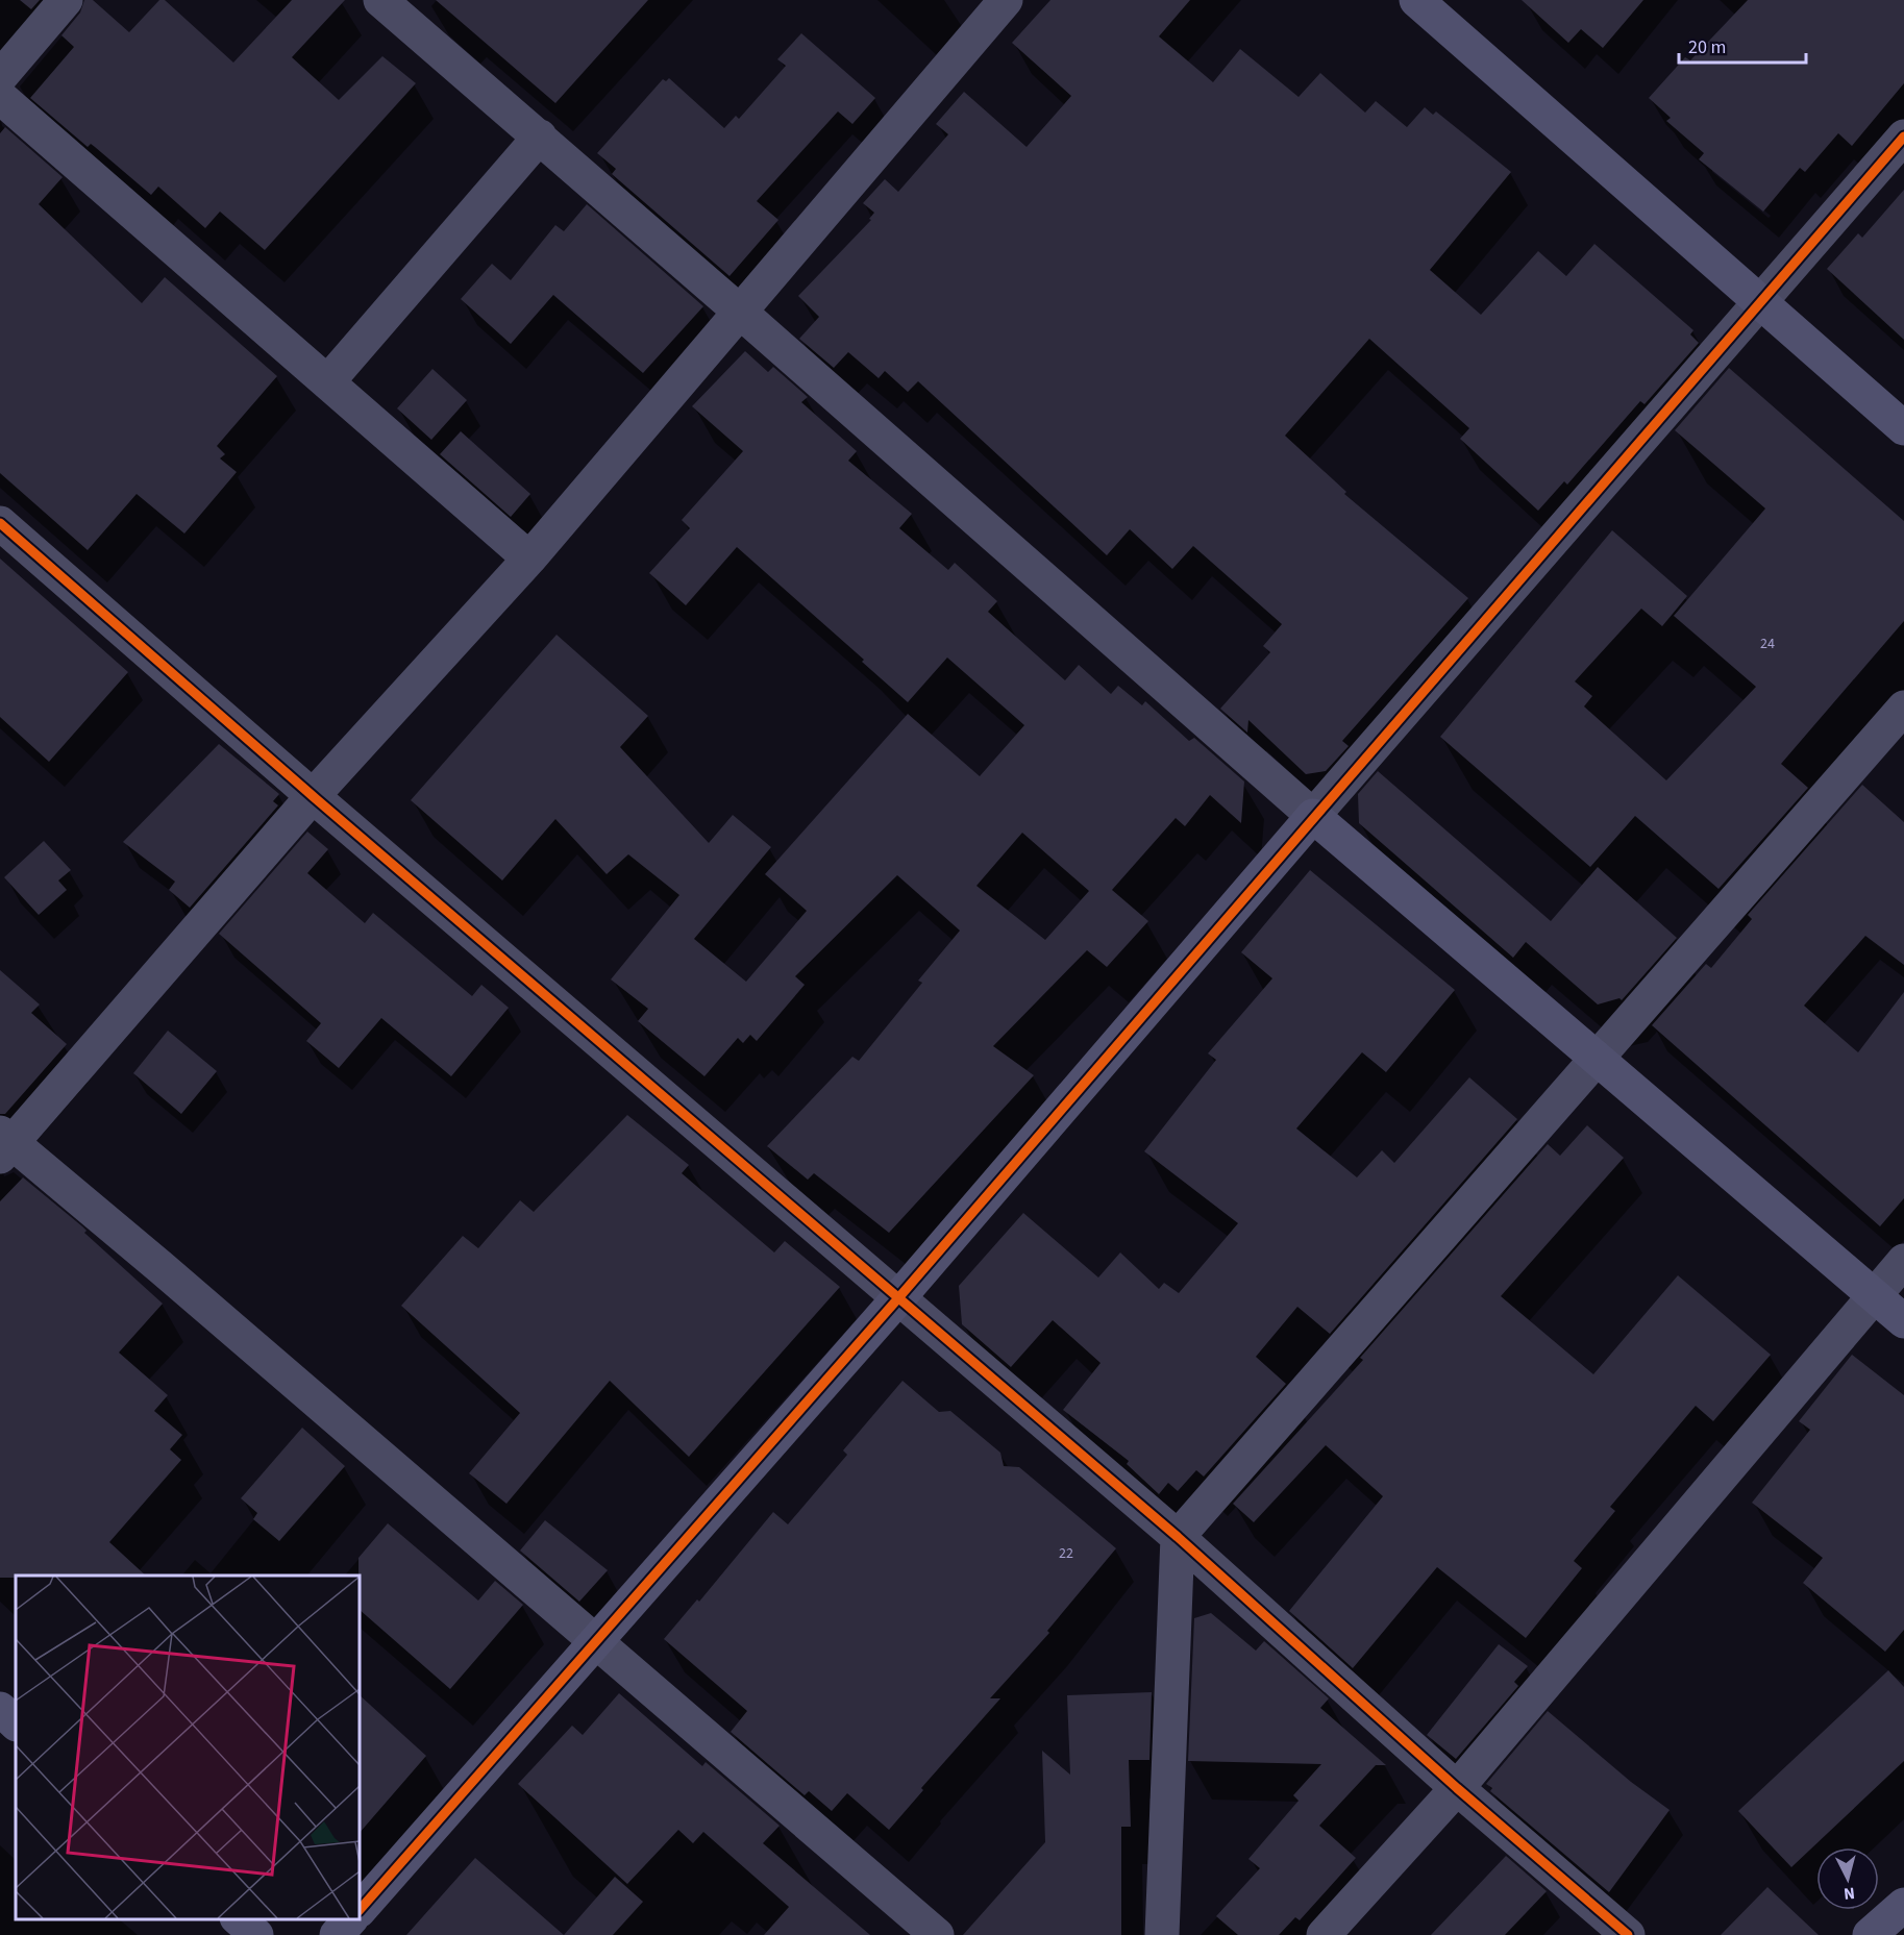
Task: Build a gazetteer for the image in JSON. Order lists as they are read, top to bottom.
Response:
{
  "house_numbers": ["24", "22"],
  "scale_bar": "20 m",
  "north": "bottom"
}
